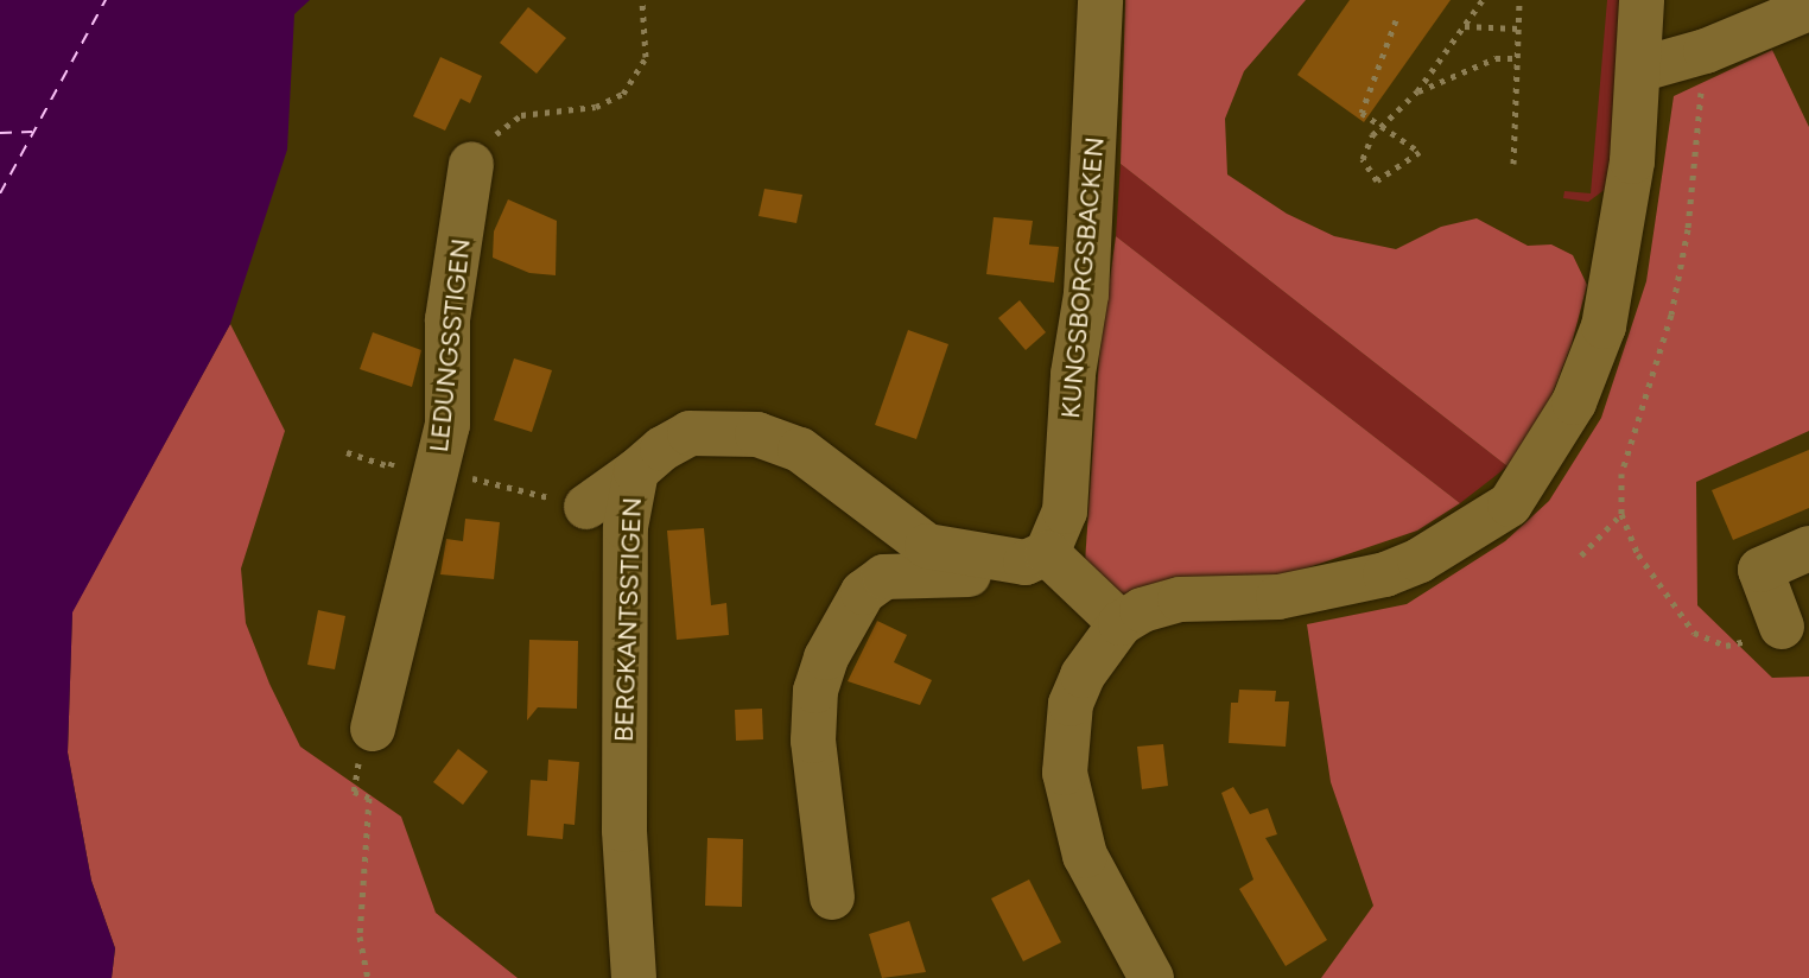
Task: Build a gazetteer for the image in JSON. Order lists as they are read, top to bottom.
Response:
{
  "streets": {
    "street": ["KUNGSBORGSBACKEN", "LEDUNGSSTIGEN", "BERGKANTSSTIGEN"]
  },
  "crossings": [
    ["KUNGSBORGSBACKEN", "BERGKANTSSTIGEN"]
  ]
}
